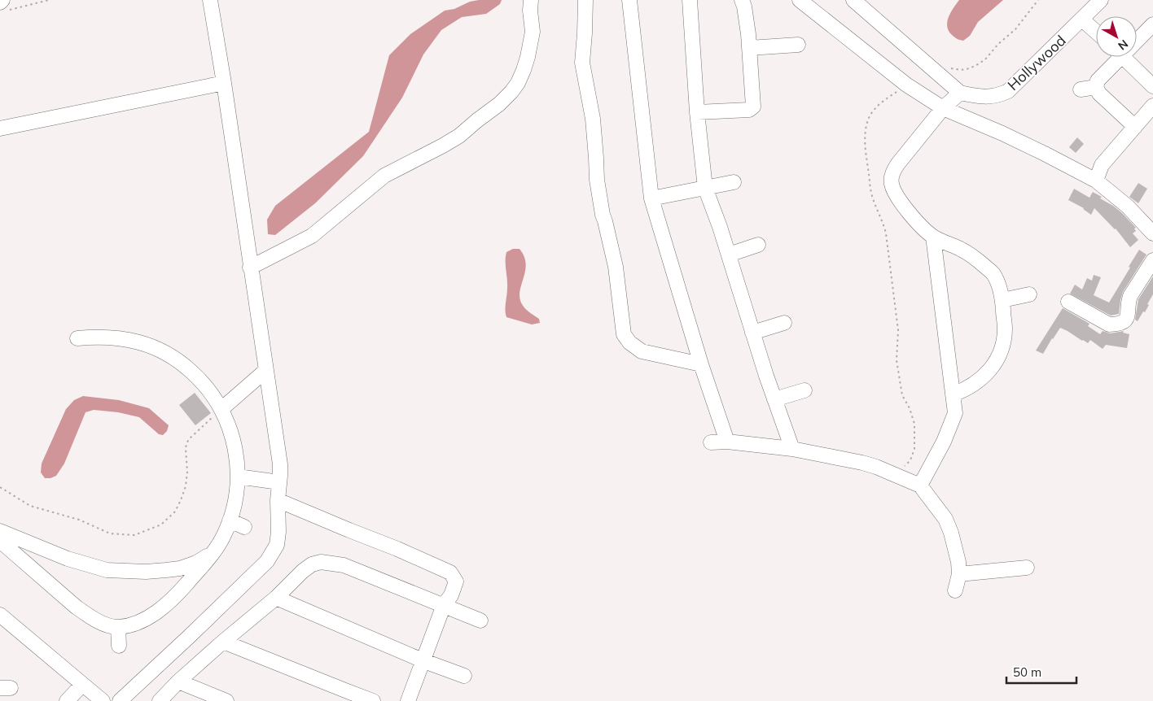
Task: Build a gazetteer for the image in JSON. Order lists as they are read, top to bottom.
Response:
{
  "streets": {
    "street": ["Hollywood"]
  },
  "scale_bar": "50 m",
  "north": "bottom right"
}
